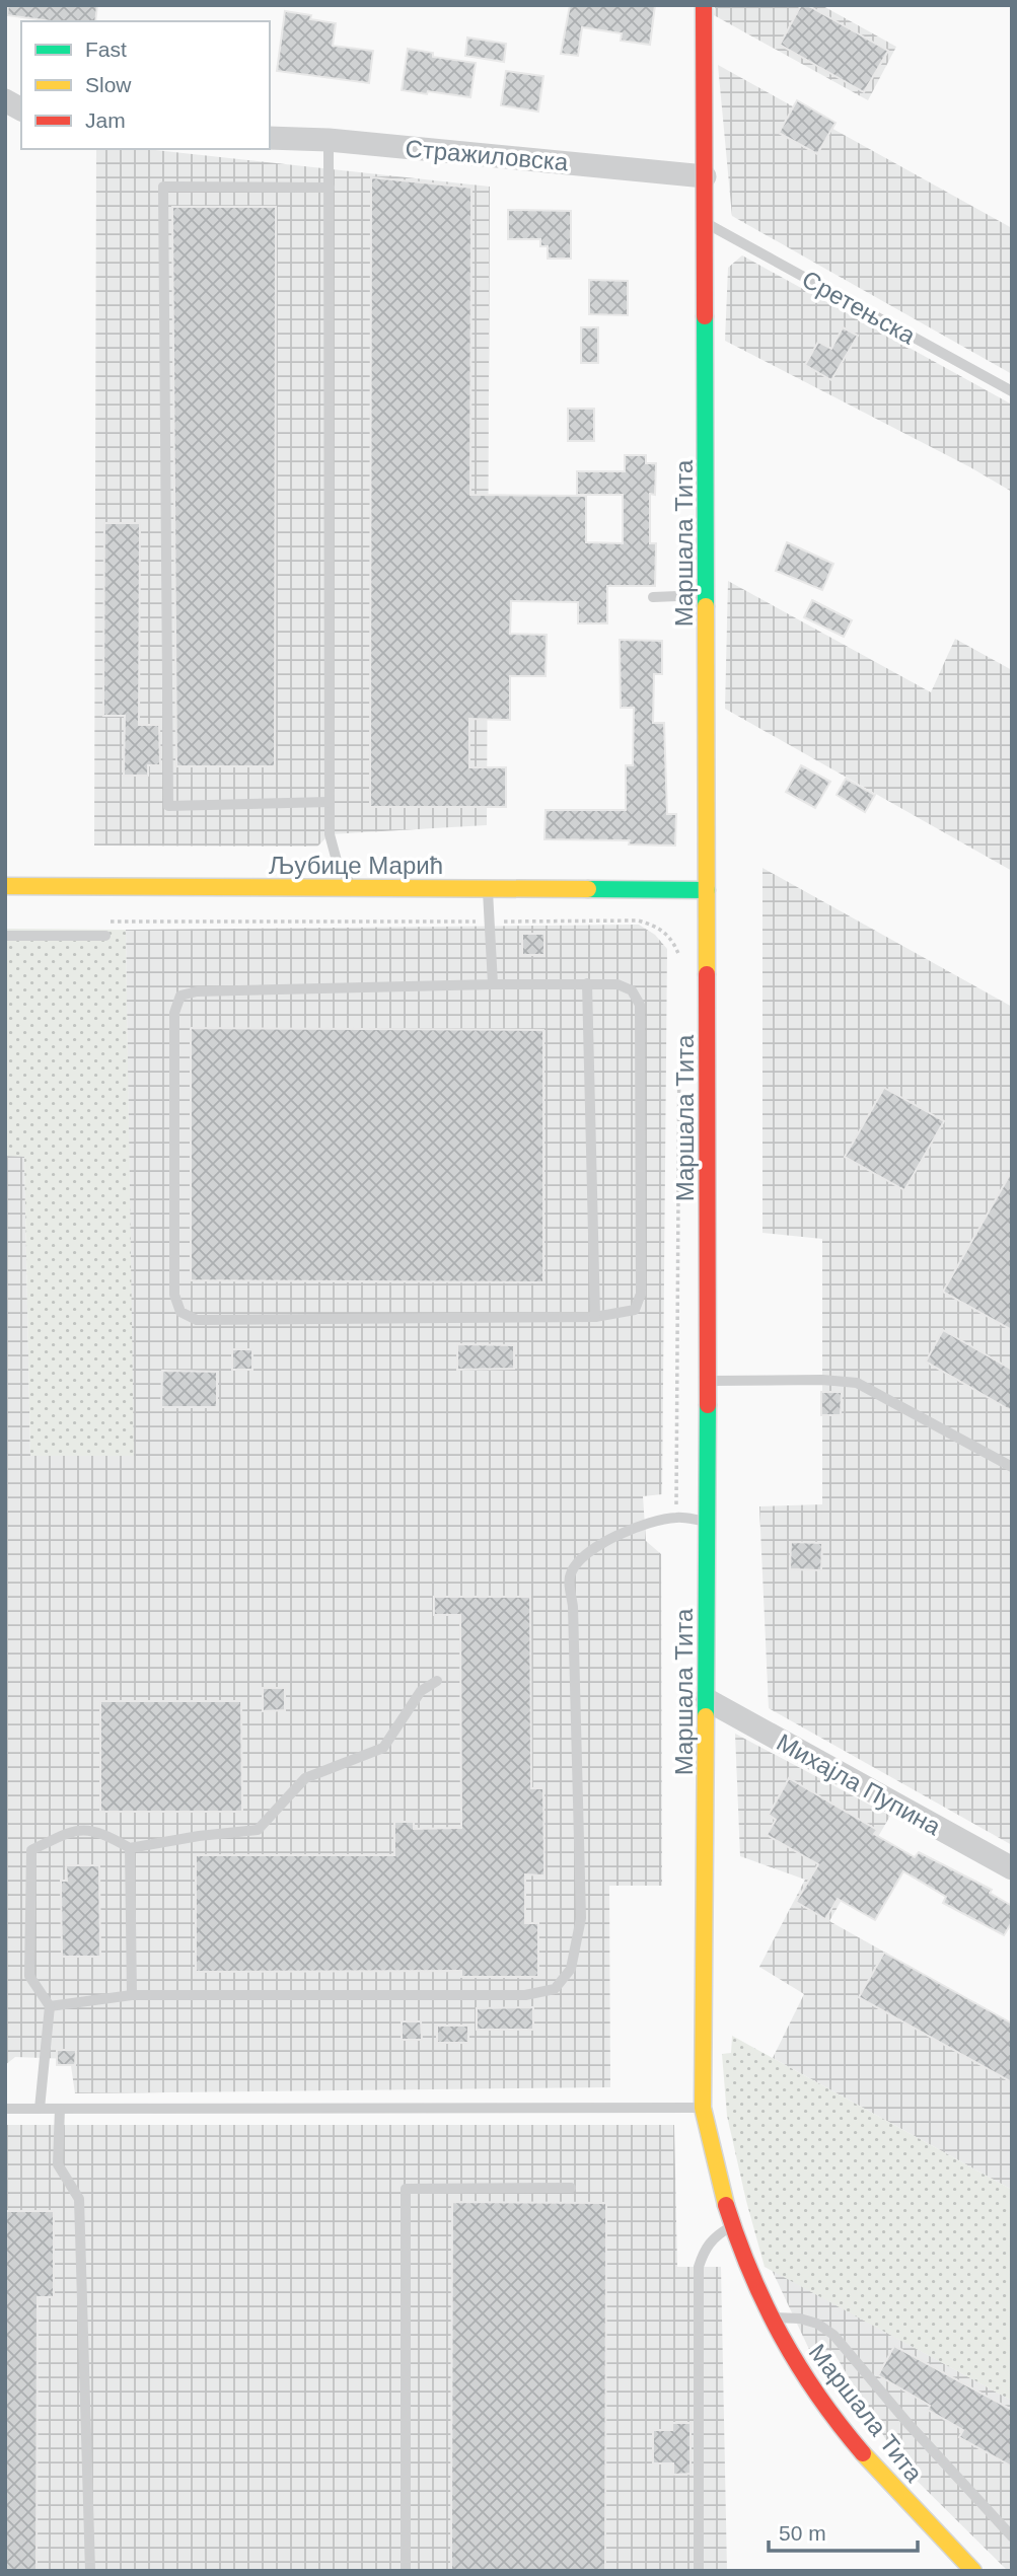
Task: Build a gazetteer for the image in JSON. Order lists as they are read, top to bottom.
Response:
{
  "streets": {
    "main road": ["Маршала Тита", "Љубице Марић"],
    "street": ["Стражиловска", "Михајла Пупина"],
    "lane": ["Сретењска"]
  },
  "crossings": [
    ["Стражиловска", "Маршала Тита"],
    ["Сретењска", "Маршала Тита"],
    ["Маршала Тита", "Љубице Марић"],
    ["Маршала Тита", "Михајла Пупина"]
  ],
  "legend": ["Fast", "Slow", "Jam"],
  "scale_bar": "50 m"
}
